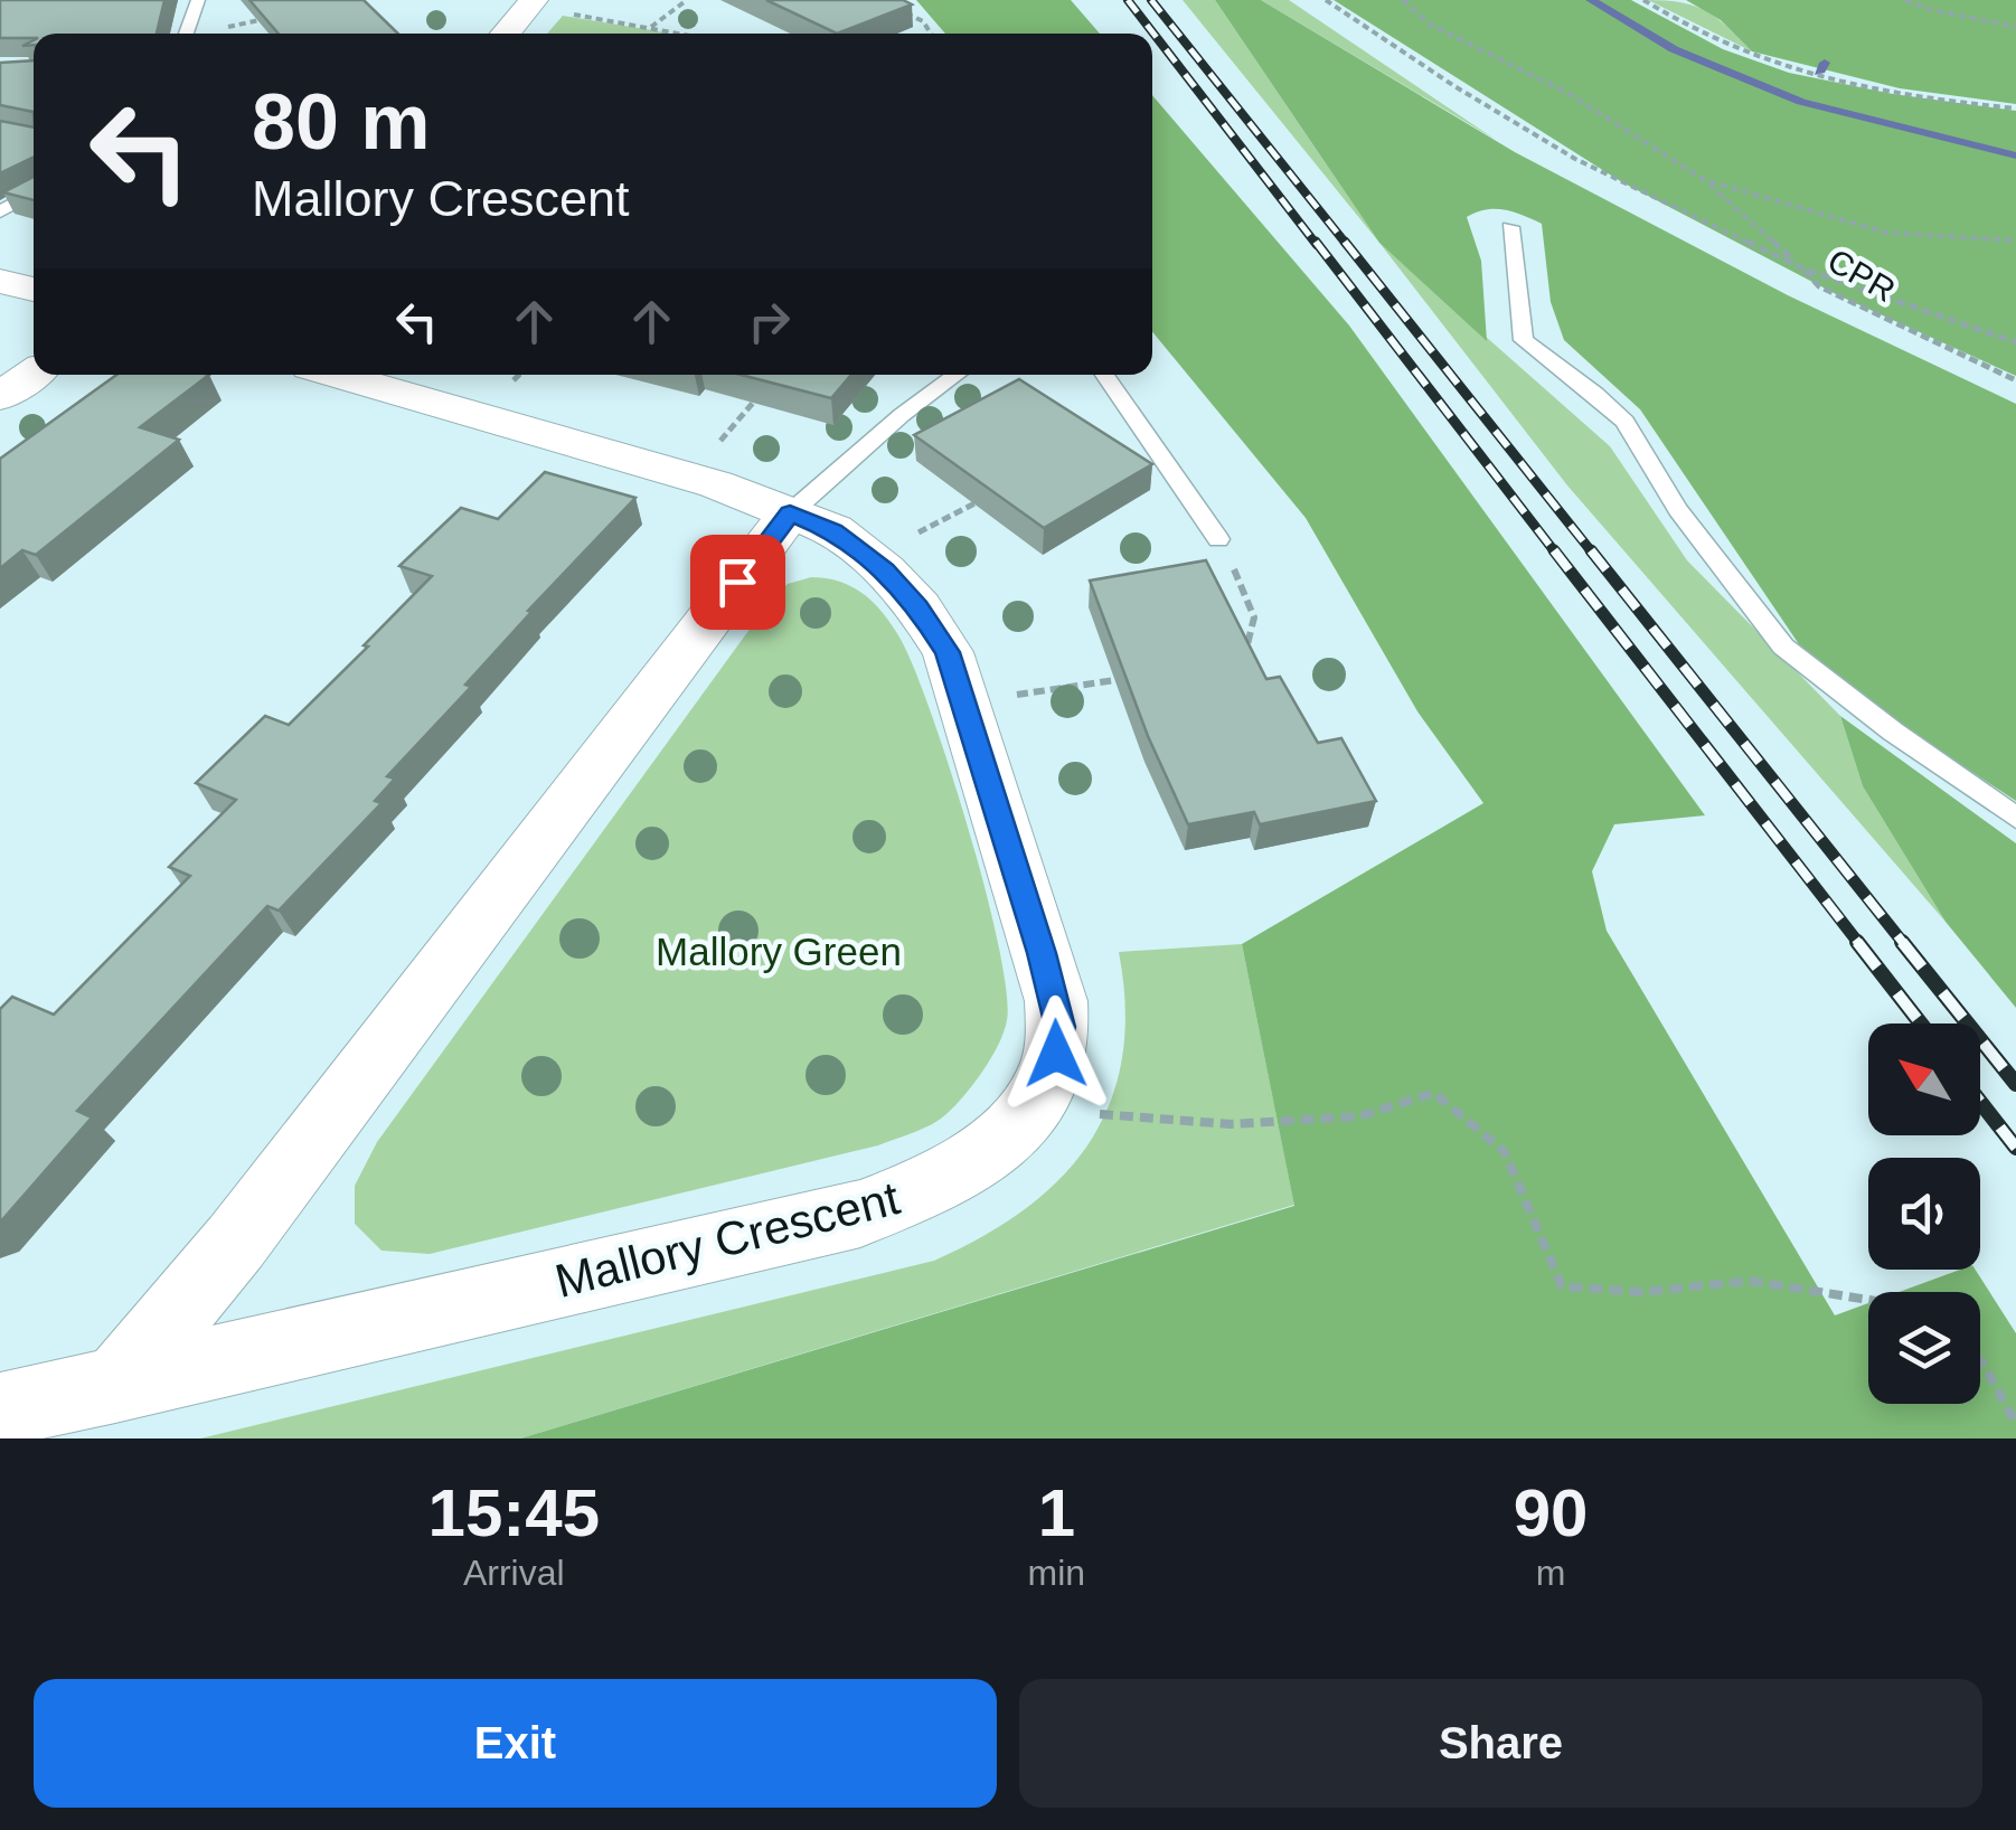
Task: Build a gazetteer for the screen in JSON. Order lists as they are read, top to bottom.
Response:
{
  "streets": {
    "street": ["Mallory Crescent"],
    "path": ["CPR"]
  },
  "parks": ["Mallory Green"],
  "north": "top left",
  "page": {
    "turn": ["80 m", "Mallory Crescent"],
    "eta": [
      "15:45",
      "Arrival",
      "1",
      "min",
      "90",
      "m"
    ],
    "buttons": ["Exit", "Share"]
  }
}
